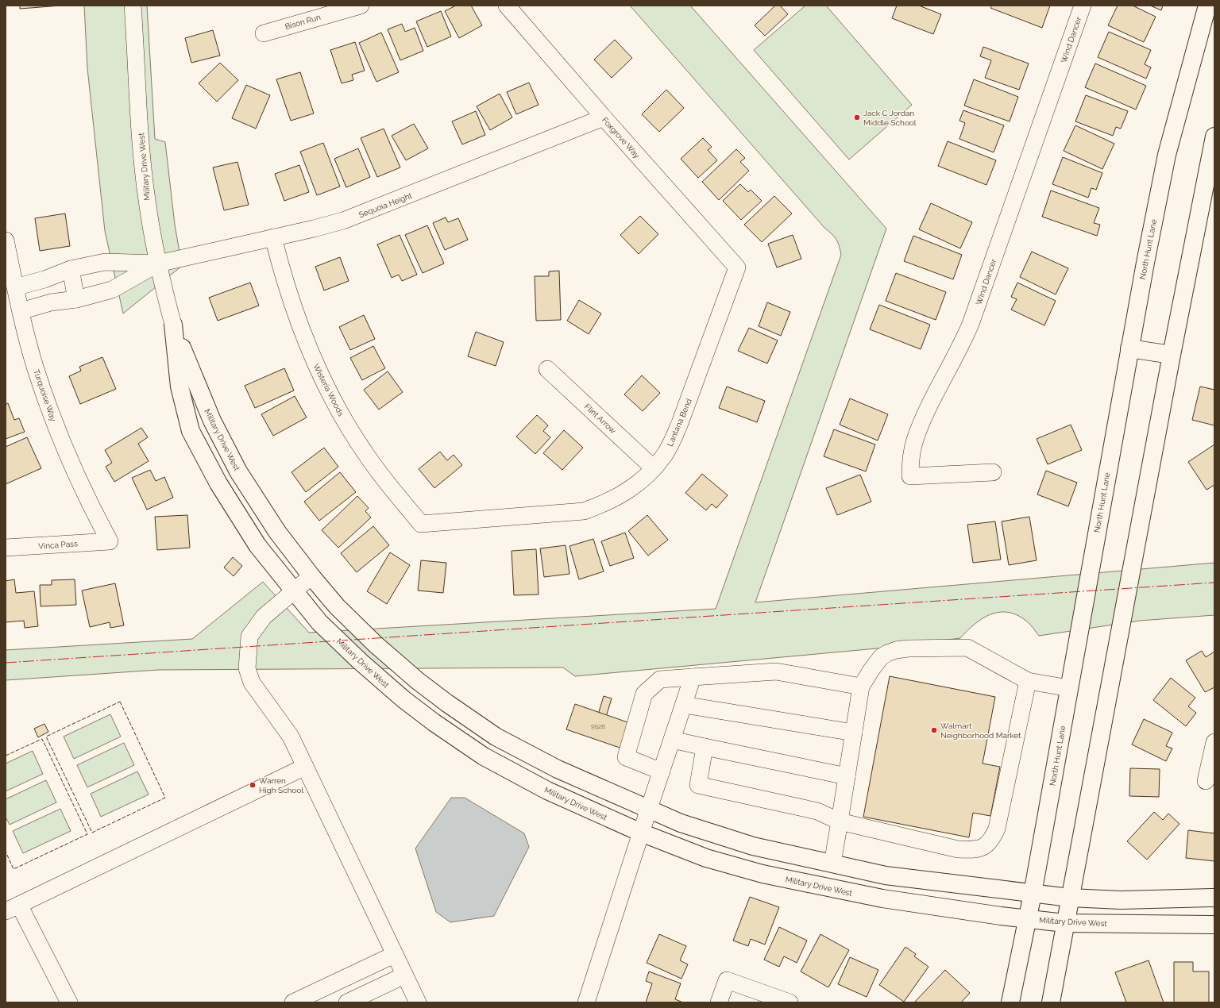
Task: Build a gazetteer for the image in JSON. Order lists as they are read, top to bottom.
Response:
{
  "streets": {
    "main road": ["Military Drive West", "North Hunt Lane"],
    "street": [
      "Bison Run",
      "Wind Dancer",
      "Foxgrove Way",
      "Sequoia Height",
      "Wisteria Woods",
      "Turquoise Way",
      "Flint Arrow",
      "Lantana Bend",
      "Vinca Pass"
    ]
  },
  "crossings": [
    ["Foxgrove Way", "Sequoia Height"],
    ["Foxgrove Way", "Lantana Bend"],
    ["Military Drive West", "Sequoia Height"],
    ["Military Drive West", "North Hunt Lane"],
    ["Sequoia Height", "Wisteria Woods"],
    ["Sequoia Height", "Turquoise Way"],
    ["Wisteria Woods", "Lantana Bend"],
    ["Turquoise Way", "Vinca Pass"],
    ["Flint Arrow", "Lantana Bend"]
  ],
  "places": ["Jack C Jordan Middle School", "Walmart Neighborhood Market", "Warren High School"],
  "house_numbers": ["9526"]
}
